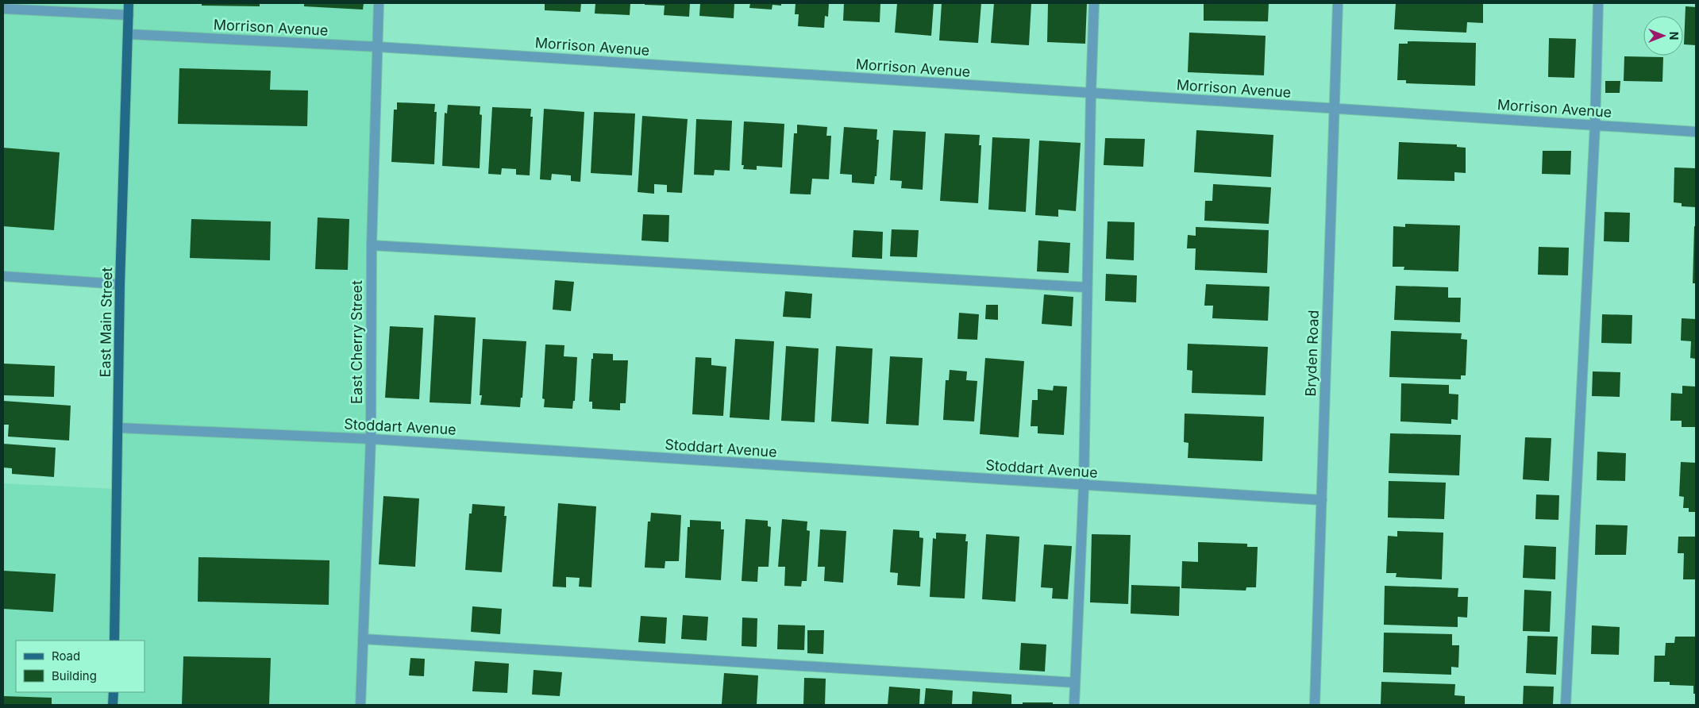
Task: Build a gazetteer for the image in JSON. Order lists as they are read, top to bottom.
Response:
{
  "streets": {
    "main road": ["East Main Street"],
    "street": [
      "Morrison Avenue",
      "East Cherry Street",
      "Bryden Road",
      "Stoddart Avenue"
    ]
  },
  "crossings": [
    ["Morrison Avenue", "East Main Street"],
    ["Morrison Avenue", "East Cherry Street"],
    ["Morrison Avenue", "Bryden Road"],
    ["East Main Street", "Stoddart Avenue"],
    ["East Cherry Street", "Stoddart Avenue"],
    ["Bryden Road", "Stoddart Avenue"]
  ],
  "legend": ["Road", "Building"],
  "north": "right"
}
